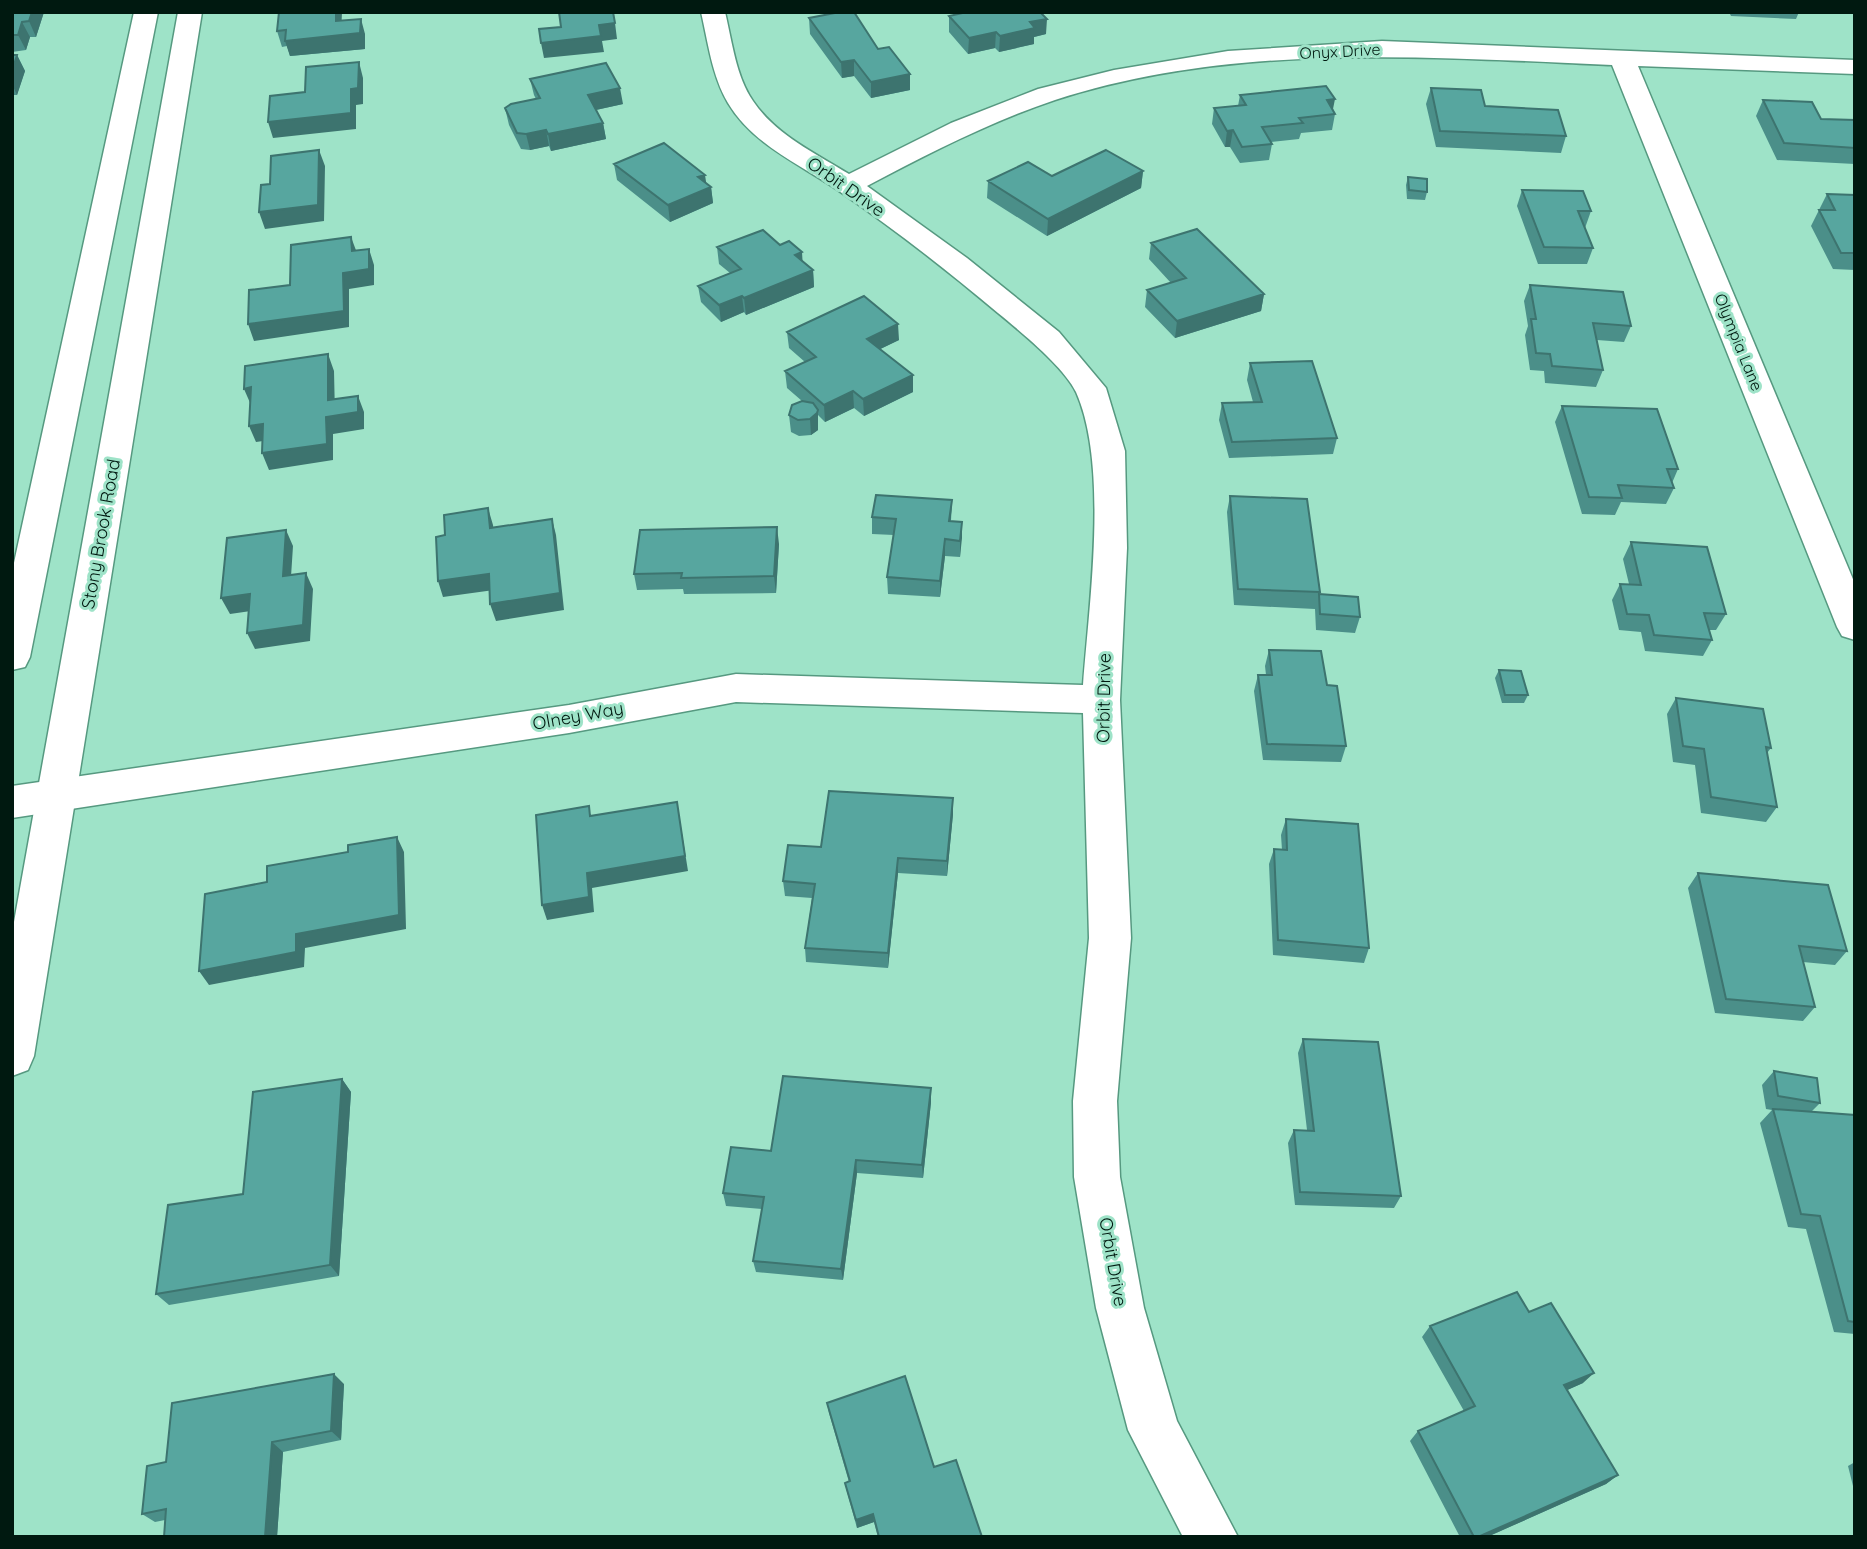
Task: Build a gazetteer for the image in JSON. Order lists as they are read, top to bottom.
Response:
{
  "streets": {
    "street": [
      "Onyx Drive",
      "Orbit Drive",
      "Olympia Lane",
      "Stony Brook Road",
      "Olney Way"
    ]
  },
  "crossings": [
    ["Onyx Drive", "Orbit Drive"],
    ["Onyx Drive", "Olympia Lane"],
    ["Orbit Drive", "Olney Way"],
    ["Stony Brook Road", "Olney Way"]
  ]
}
